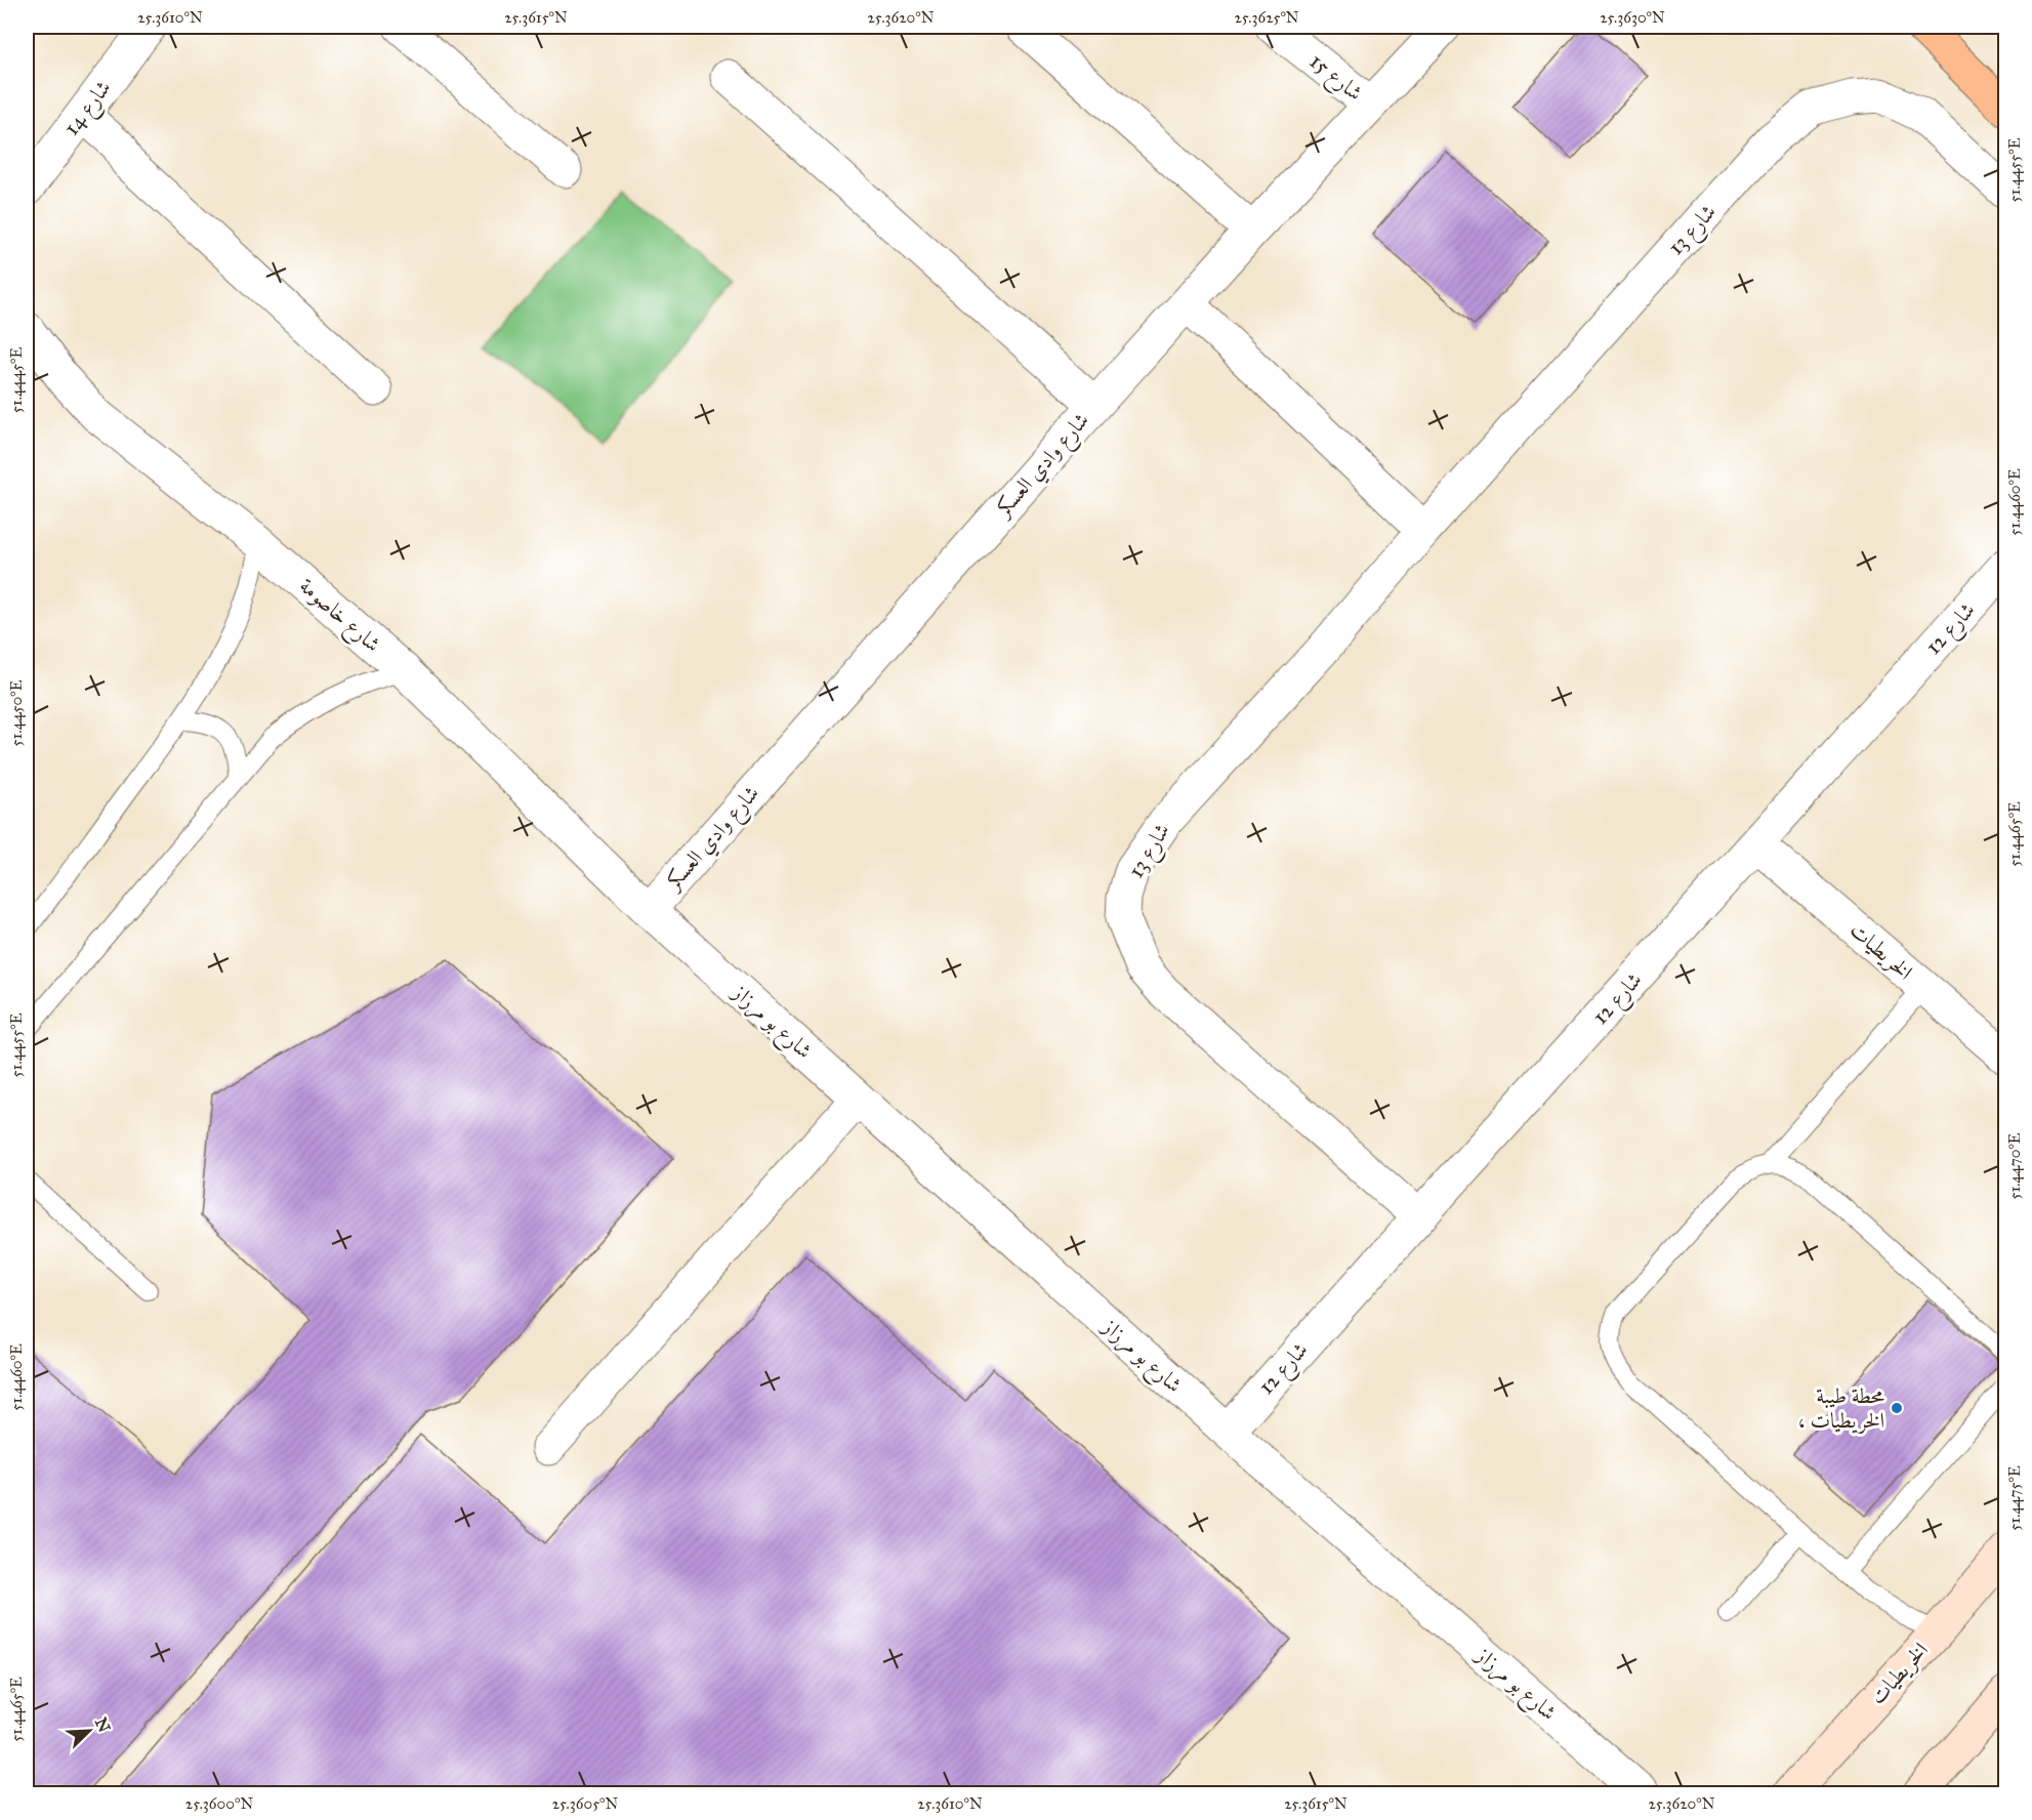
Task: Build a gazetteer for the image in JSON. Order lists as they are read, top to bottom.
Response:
{
  "streets": {
    "main road": ["الخريطيات"],
    "street": [
      "شارع 15",
      "شارع 14",
      "شارع 13",
      "شارع وادي العسكر",
      "شارع خاصومة",
      "شارع 12",
      "شارع بو مرزاز"
    ]
  },
  "crossings": [
    ["شارع 15", "شارع وادي العسكر"],
    ["شارع 13", "شارع 12"],
    ["شارع وادي العسكر", "شارع خاصومة"],
    ["شارع وادي العسكر", "شارع بو مرزاز"],
    ["شارع خاصومة", "شارع بو مرزاز"],
    ["شارع 12", "الخريطيات"],
    ["شارع 12", "شارع بو مرزاز"]
  ],
  "places": ["محطة طيبة ، الخريطيات"],
  "north": "top right",
  "coordinates": [
    "25.3610°N",
    "25.3615°N",
    "25.3620°N",
    "25.3625°N",
    "25.3630°N",
    "51.4455°E",
    "51.4445°E",
    "51.4460°E",
    "51.4450°E",
    "51.4465°E",
    "51.4470°E",
    "51.4475°E",
    "25.3600°N",
    "25.3605°N"
  ]
}
